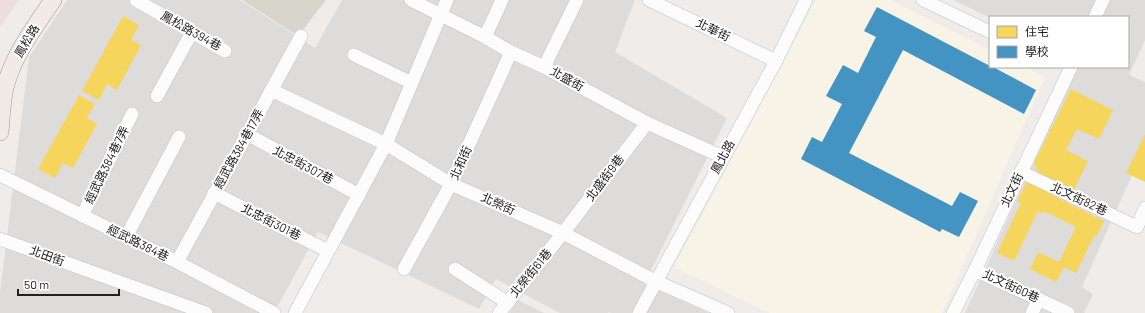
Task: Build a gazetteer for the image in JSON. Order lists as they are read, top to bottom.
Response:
{
  "streets": {
    "main road": ["鳳松路"],
    "street": [
      "北華街",
      "鳳松路394巷",
      "北盛街",
      "經武路384巷17弄",
      "鳳北路",
      "北和街",
      "經武路384巷7弄",
      "北忠街307巷",
      "北盛街9巷",
      "北文街",
      "北文街82巷",
      "北榮街",
      "北忠街301巷",
      "經武路384巷",
      "北田街",
      "北榮街61巷",
      "北文街60巷"
    ]
  },
  "crossings": [
    ["北華街", "鳳北路"],
    ["北盛街", "鳳北路"],
    ["北盛街", "北和街"],
    ["北盛街", "北盛街9巷"],
    ["經武路384巷17弄", "北忠街307巷"],
    ["經武路384巷17弄", "北榮街"],
    ["經武路384巷17弄", "北忠街301巷"],
    ["經武路384巷17弄", "經武路384巷"],
    ["鳳北路", "北榮街"],
    ["北和街", "北榮街"],
    ["經武路384巷7弄", "經武路384巷"],
    ["北盛街9巷", "北榮街"],
    ["北盛街9巷", "北榮街61巷"],
    ["北文街", "北文街82巷"],
    ["北文街", "北文街60巷"],
    ["北榮街", "北榮街61巷"]
  ],
  "legend": ["住宅", "學校"],
  "scale_bar": "50 m"
}
